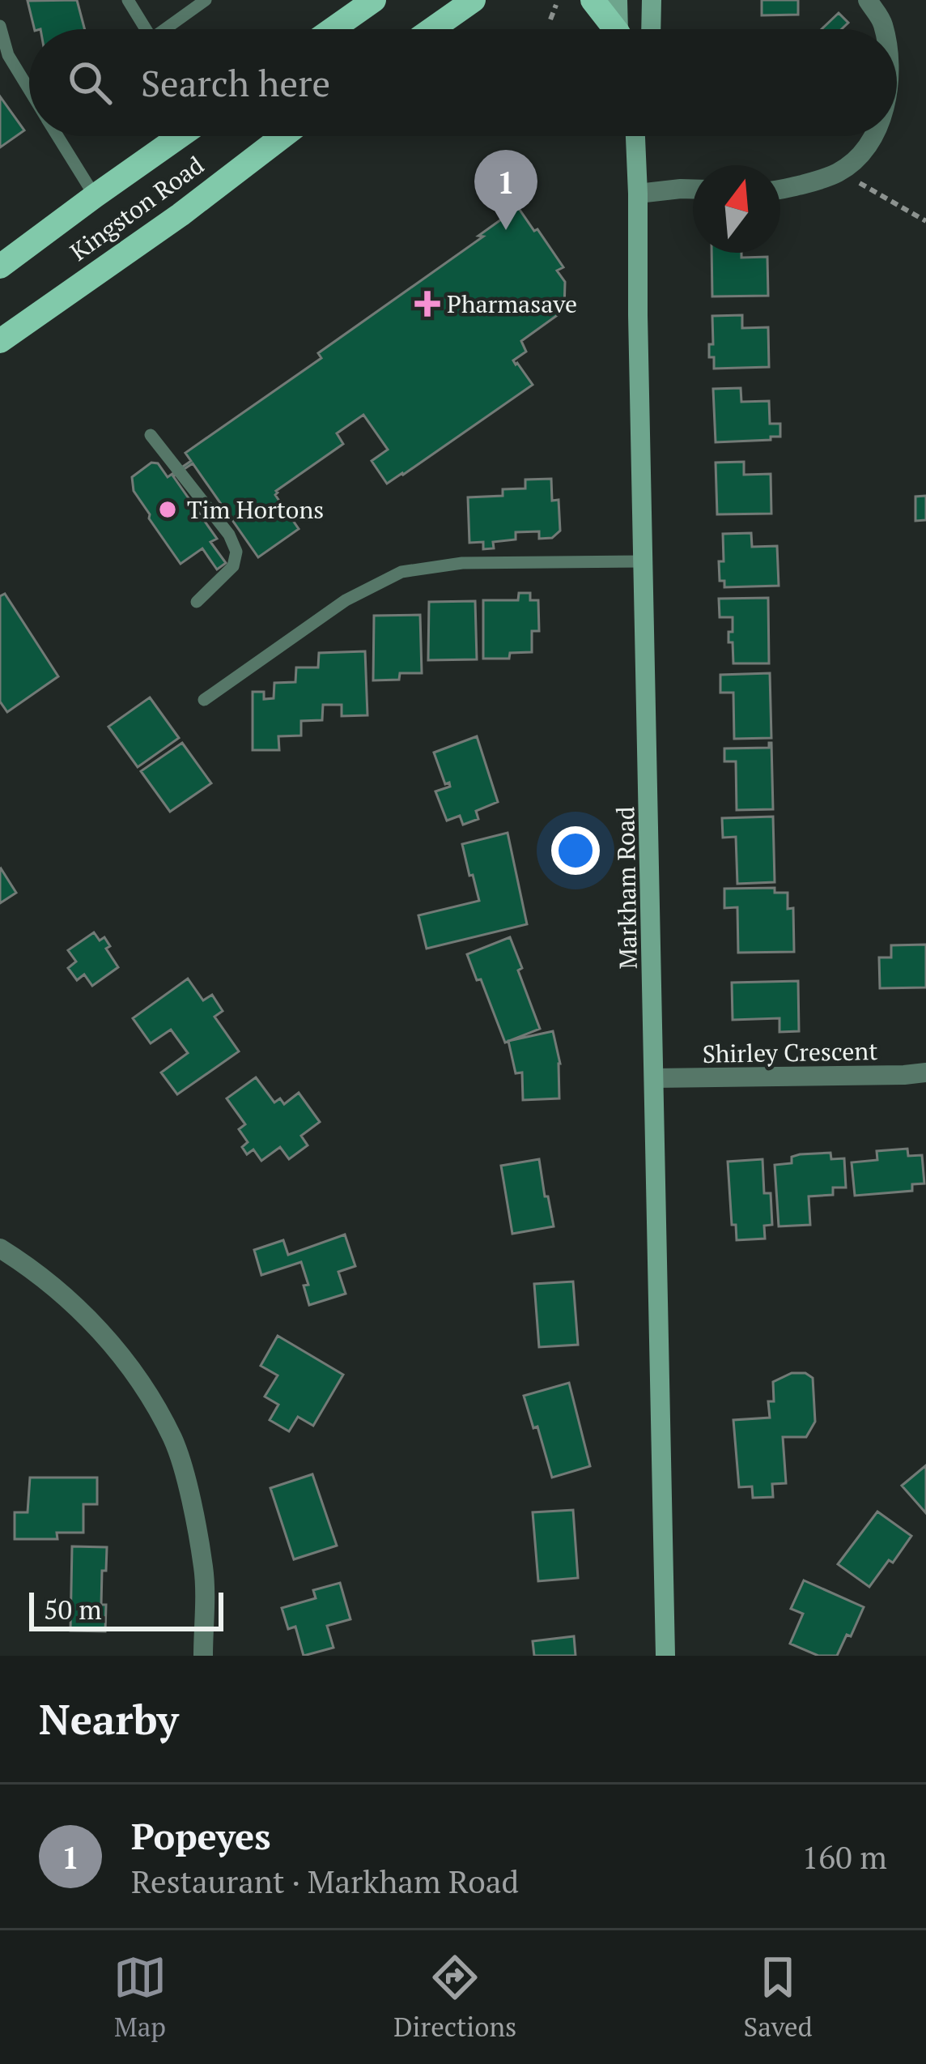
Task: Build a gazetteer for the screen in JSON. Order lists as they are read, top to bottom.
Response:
{
  "streets": {
    "main road": ["Kingston Road"],
    "street": ["Markham Road", "Shirley Crescent"]
  },
  "crossings": [
    ["Markham Road", "Shirley Crescent"]
  ],
  "places": {
    "health": ["Pharmasave"],
    "other": ["Tim Hortons"]
  },
  "scale_bar": "50 m",
  "north": "top",
  "page": {
    "search": "Search here",
    "pins": "1",
    "scale": "50 m",
    "heading": "Nearby",
    "list": [
      {
        "mark": "1",
        "name": "Popeyes",
        "note": "Restaurant · Markham Road",
        "value": "160 m"
      }
    ],
    "nav": ["Map", "Directions", "Saved"]
  }
}
